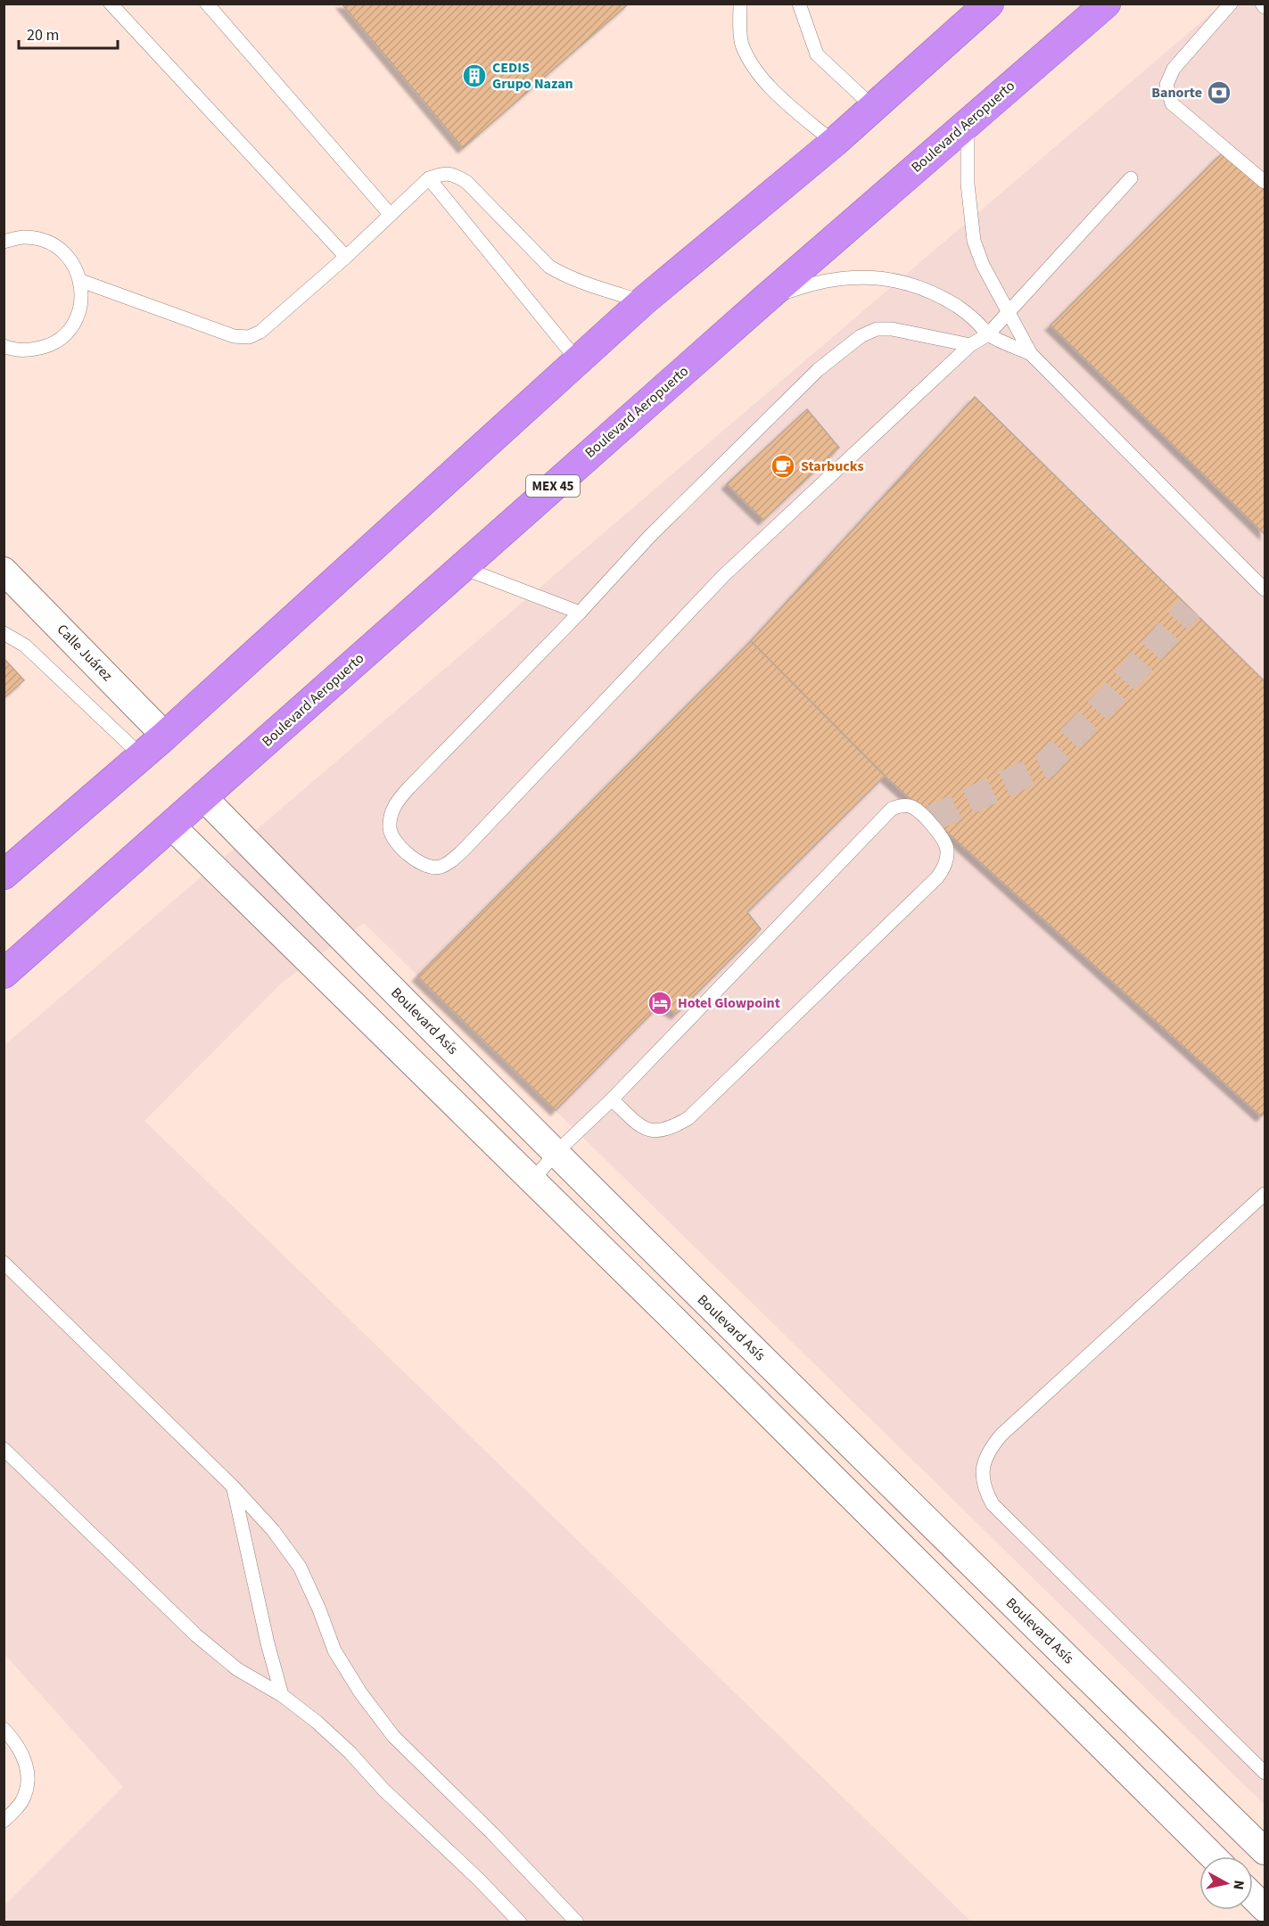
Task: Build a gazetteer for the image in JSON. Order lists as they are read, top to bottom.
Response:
{
  "streets": {
    "highway": ["Boulevard Aeropuerto", "MEX 45"],
    "street": ["Calle Juárez", "Boulevard Asís"]
  },
  "crossings": [
    ["Boulevard Aeropuerto", "Boulevard Asís"]
  ],
  "places": {
    "building": ["CEDIS Grupo Nazan"],
    "bank": ["Banorte"],
    "cafe": ["Starbucks"],
    "hotel": ["Hotel Glowpoint"]
  },
  "scale_bar": "20 m",
  "north": "right"
}
